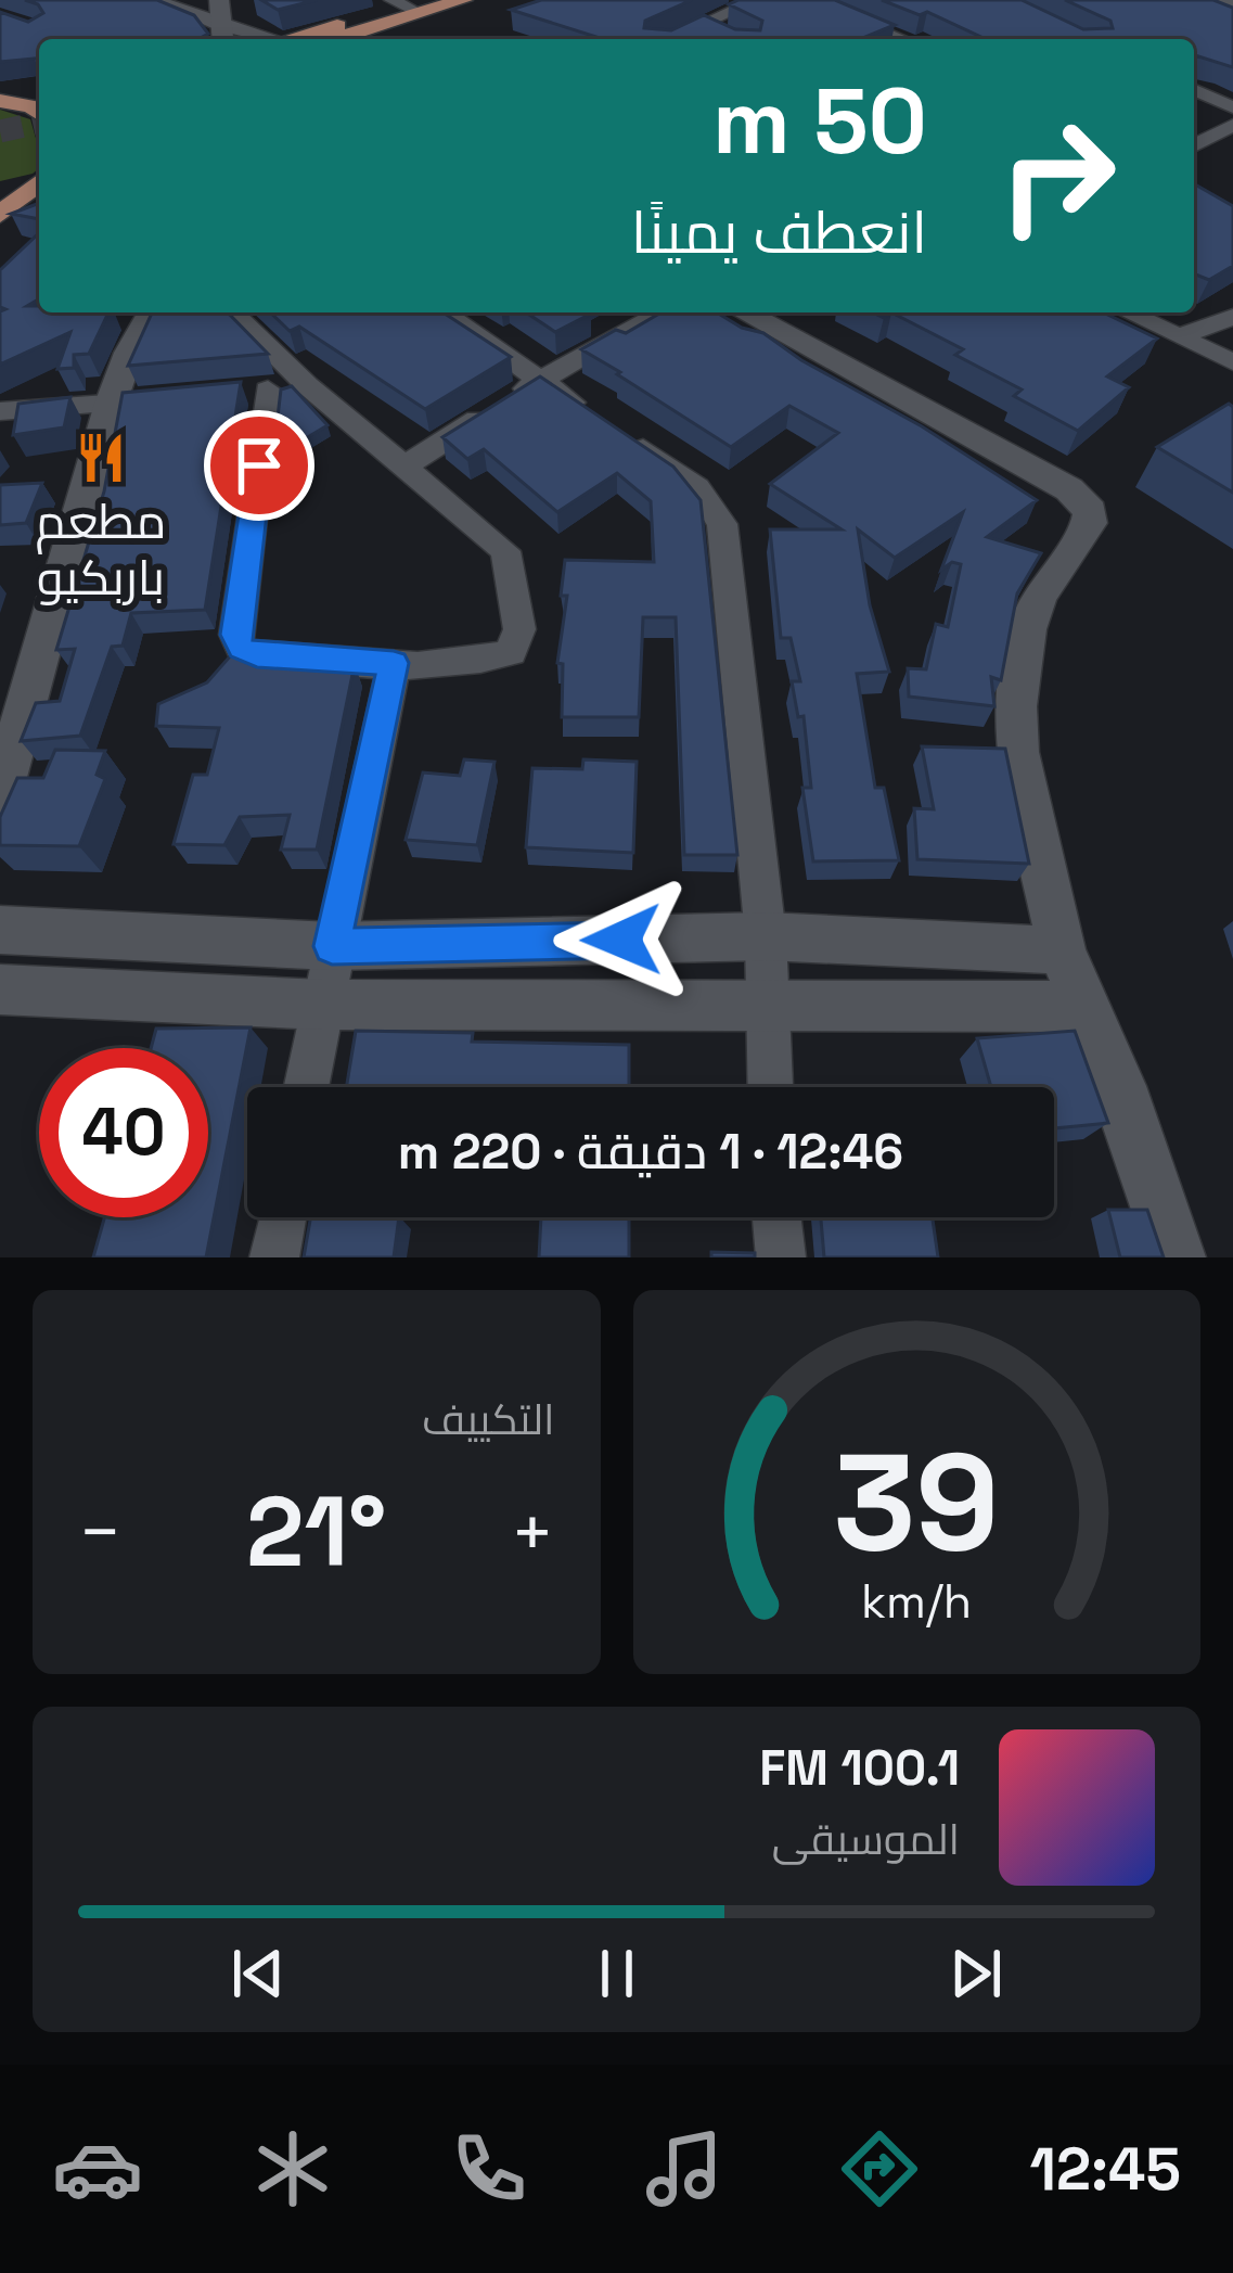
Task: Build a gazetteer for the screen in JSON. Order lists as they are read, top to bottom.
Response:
{
  "places": {
    "restaurant": ["مطعم باربكيو"]
  },
  "page": {
    "turn": ["50 m", "انعطف يمينًا"],
    "limit": "40",
    "trip": "12:46 · 1 دقيقة · 220 m",
    "tile": "التكييف",
    "heat": ["−", "21°", "+"],
    "song": ["100.1 FM", "الموسيقى"],
    "tabs": "12:45",
    "gauge": ["39", "km/h"]
  }
}
